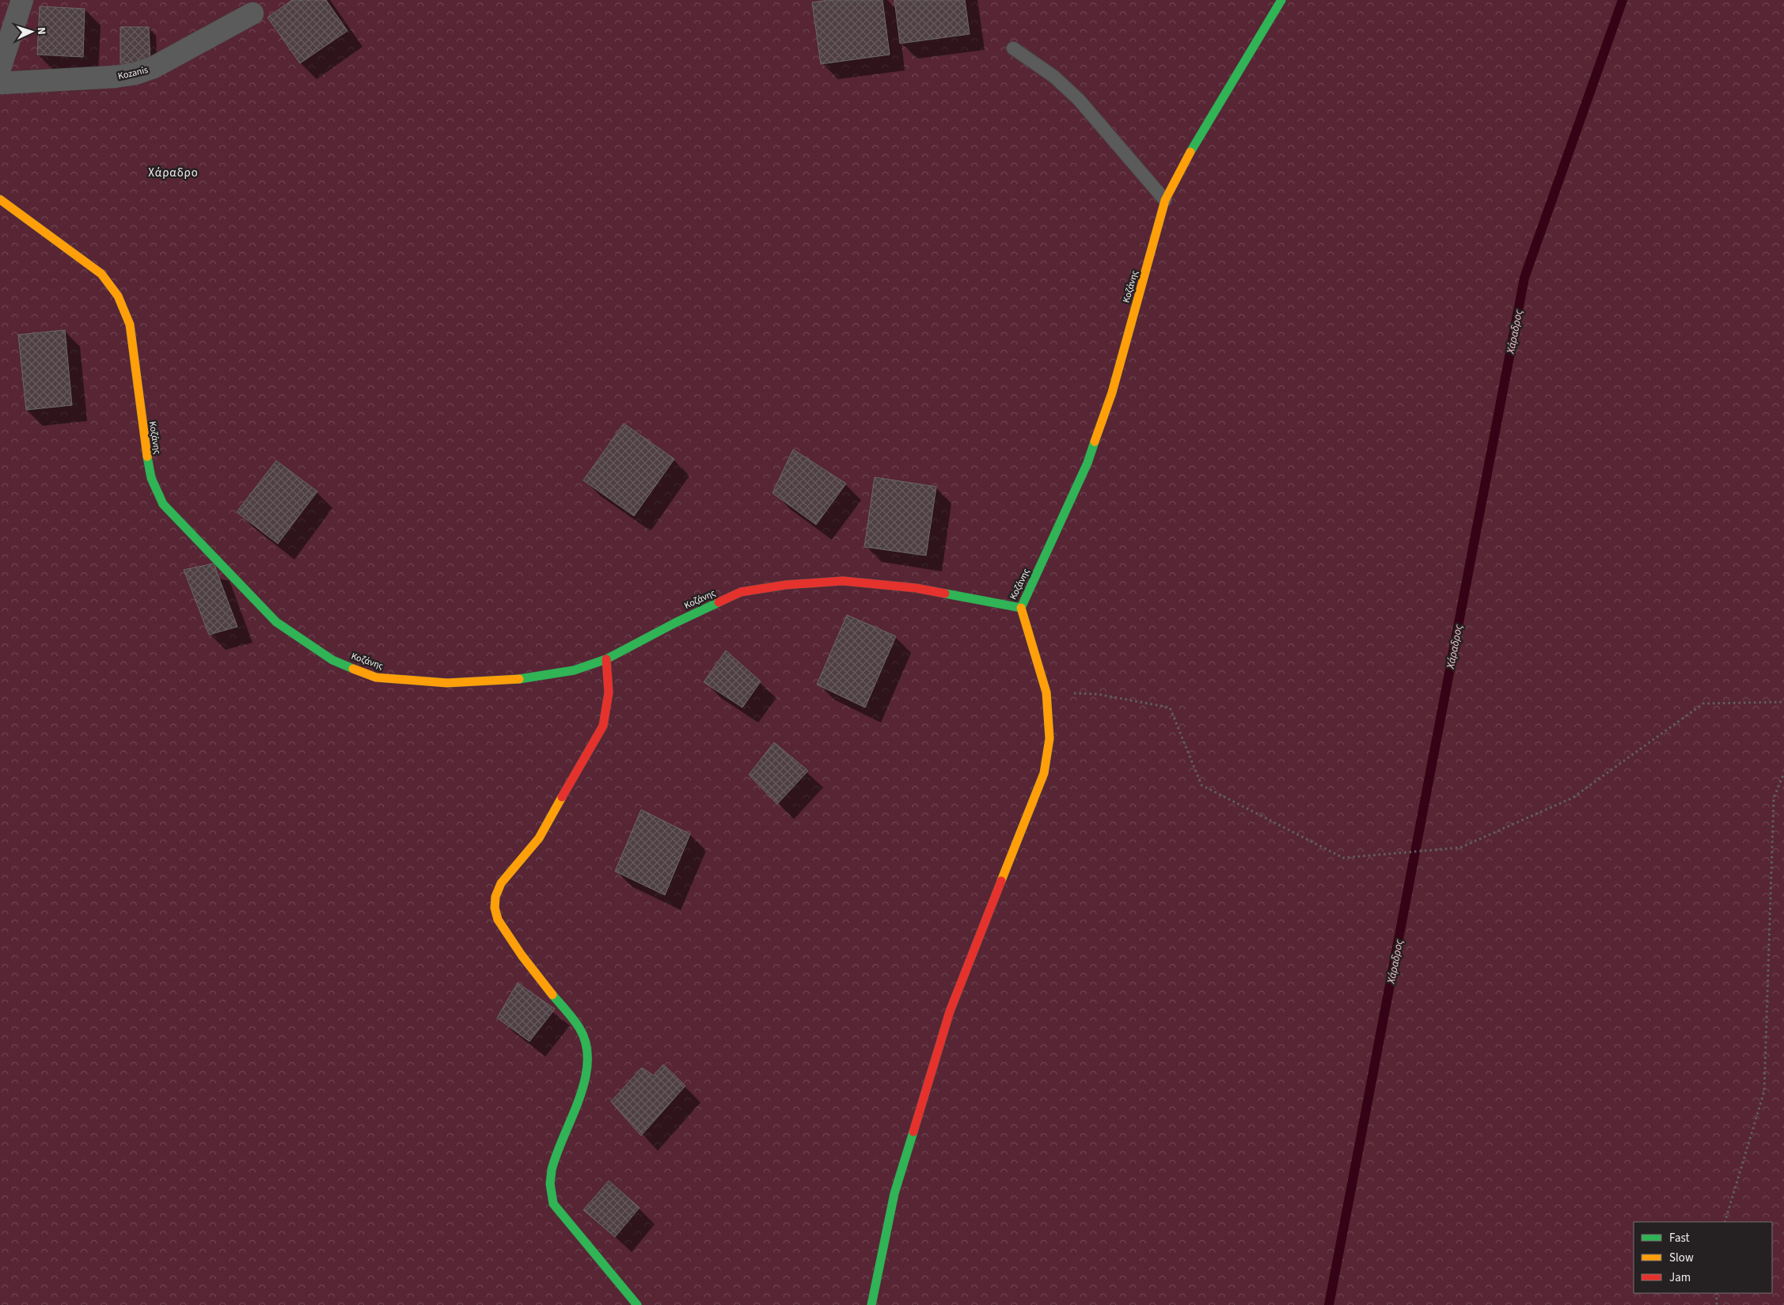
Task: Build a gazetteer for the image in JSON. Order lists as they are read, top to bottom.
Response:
{
  "streets": {
    "street": ["Kozanis", "Κοζάνης"]
  },
  "districts": ["Χάραδρο"],
  "water": ["Χάραδρος"],
  "legend": ["Fast", "Slow", "Jam"],
  "north": "right"
}
